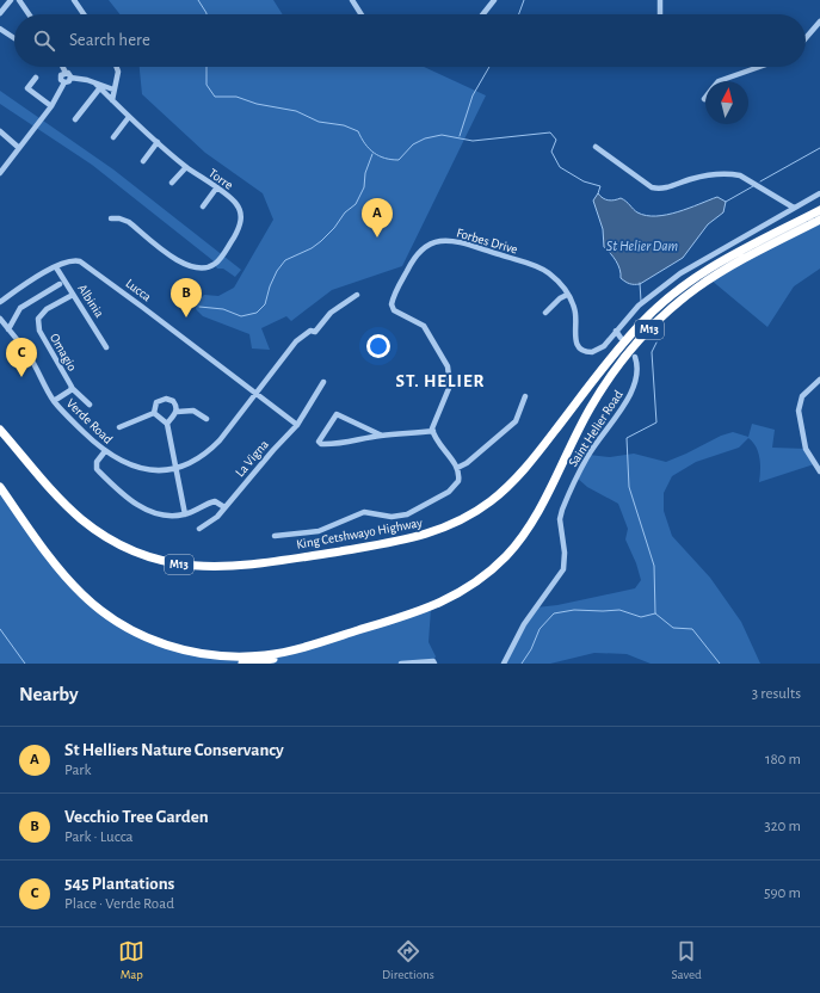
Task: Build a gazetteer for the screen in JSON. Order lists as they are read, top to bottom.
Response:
{
  "streets": {
    "highway": ["M13", "King Cetshwayo Highway"],
    "street": [
      "Torre",
      "Forbes Drive",
      "Lucca",
      "Albinia",
      "Omagio",
      "Verde Road",
      "Saint Helier Road",
      "La Vigna"
    ]
  },
  "crossings": [
    ["Lucca", "Albinia"],
    ["Lucca", "Verde Road"],
    ["Albinia", "Omagio"],
    ["Omagio", "Verde Road"]
  ],
  "districts": ["ST. HELIER"],
  "water": ["St Helier Dam"],
  "north": "top",
  "page": {
    "search": "Search here",
    "pins": ["A", "B", "C"],
    "heading": ["Nearby", "3 results"],
    "list": [
      {
        "mark": "A",
        "name": "St Helliers Nature Conservancy",
        "note": "Park",
        "value": "180 m"
      },
      {
        "mark": "B",
        "name": "Vecchio Tree Garden",
        "note": "Park · Lucca",
        "value": "320 m"
      },
      {
        "mark": "C",
        "name": "545 Plantations",
        "note": "Place · Verde Road",
        "value": "590 m"
      }
    ],
    "nav": ["Map", "Directions", "Saved"]
  }
}
